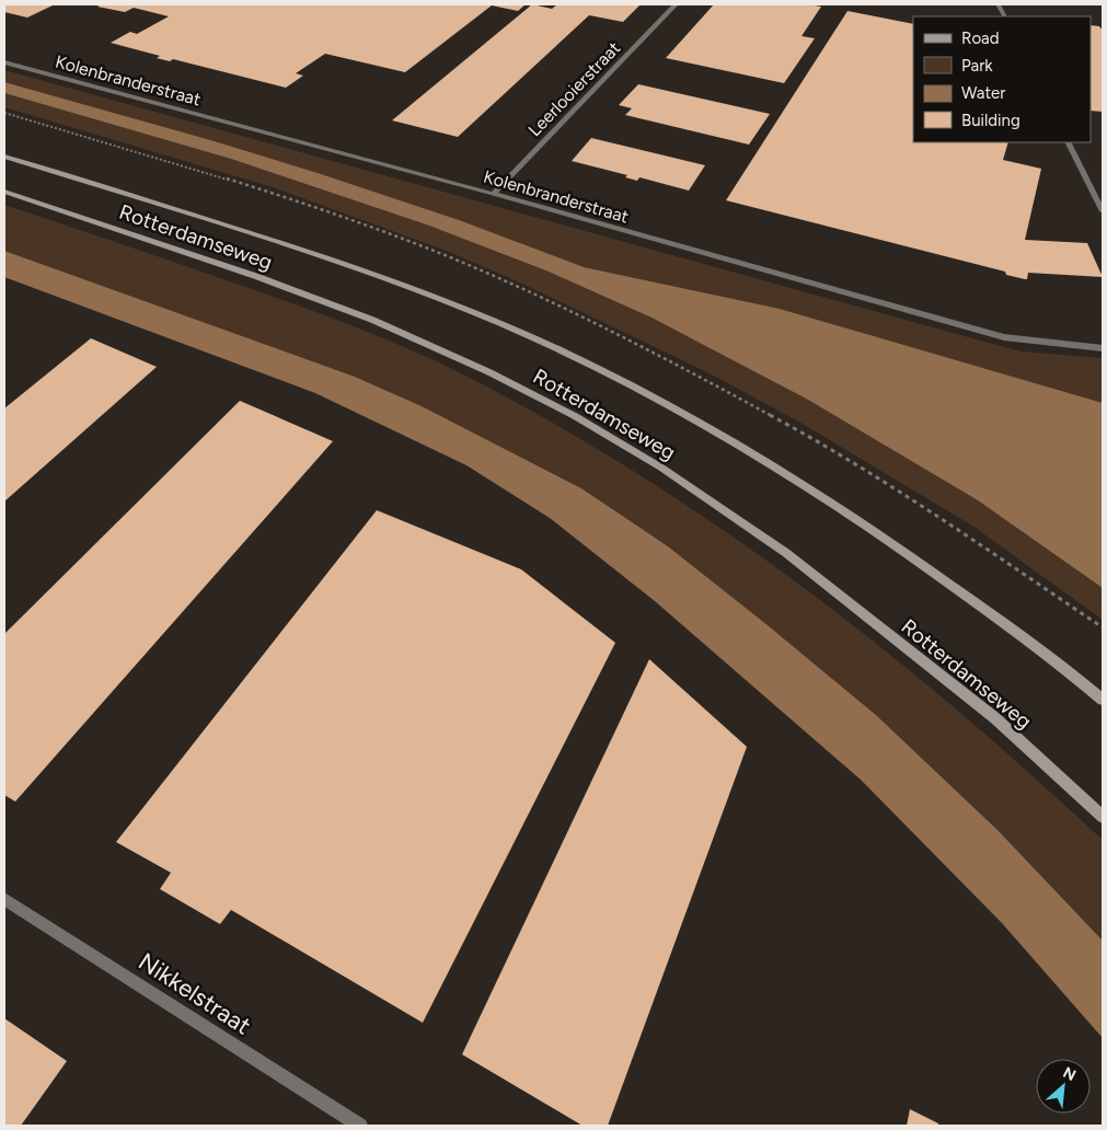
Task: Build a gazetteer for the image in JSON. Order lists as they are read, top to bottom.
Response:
{
  "streets": {
    "main road": ["Rotterdamseweg"],
    "street": ["Kolenbranderstraat", "Leerlooierstraat", "Nikkelstraat"]
  },
  "crossings": [
    ["Kolenbranderstraat", "Leerlooierstraat"]
  ],
  "legend": [
    "Road",
    "Park",
    "Water",
    "Building"
  ],
  "north": "top right"
}
